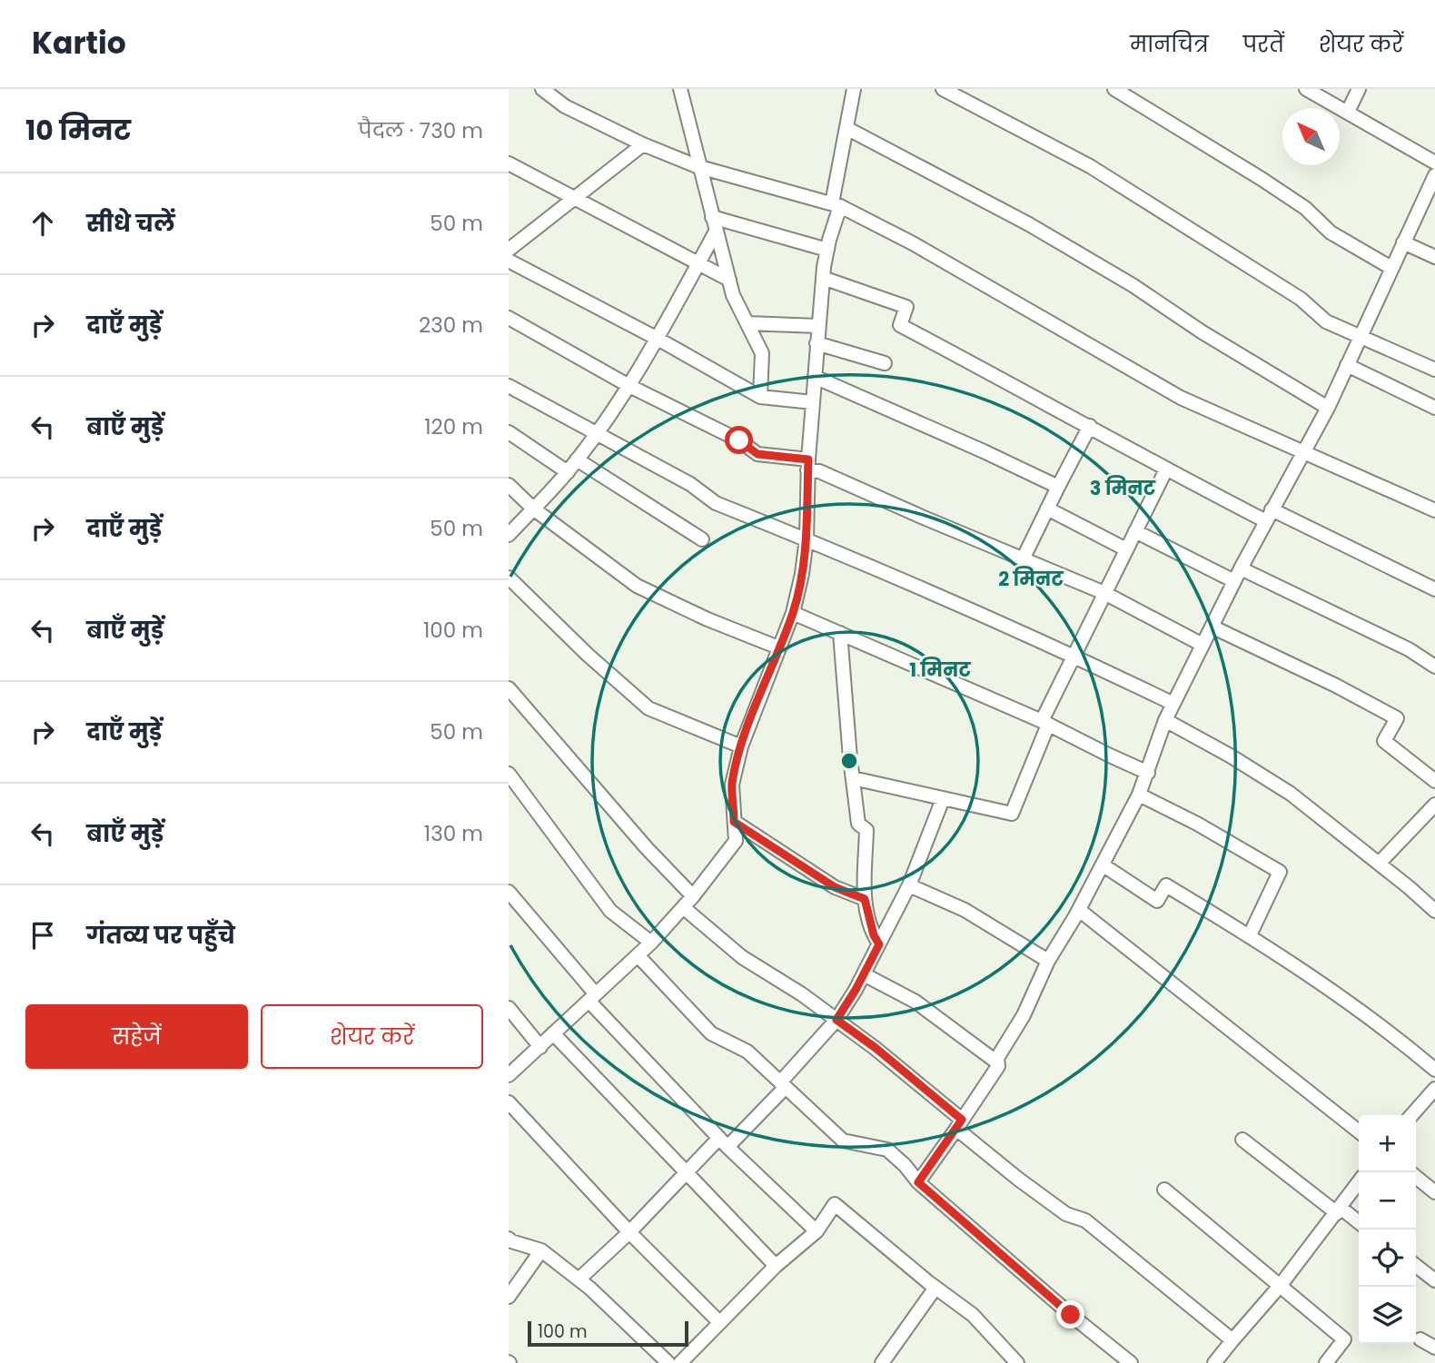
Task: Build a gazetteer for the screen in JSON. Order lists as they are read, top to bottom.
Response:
{
  "scale_bar": "100 m",
  "north": "top left",
  "page": {
    "header": "Kartio",
    "nav": ["मानचित्र", "परतें", "शेयर करें"],
    "heading": ["10 मिनट", "पैदल · 730 m"],
    "list": [
      ["सीधे चलें", "50 m"],
      ["दाएँ मुड़ें", "230 m"],
      ["बाएँ मुड़ें", "120 m"],
      ["दाएँ मुड़ें", "50 m"],
      ["बाएँ मुड़ें", "100 m"],
      ["दाएँ मुड़ें", "50 m"],
      ["बाएँ मुड़ें", "130 m"],
      "गंतव्य पर पहुँचे"
    ],
    "buttons": ["सहेजें", "शेयर करें"],
    "map_buttons": ["+", "−"],
    "scale": "100 m"
  },
  "rings": ["3 मिनट", "2 मिनट", "1 मिनट"]
}
